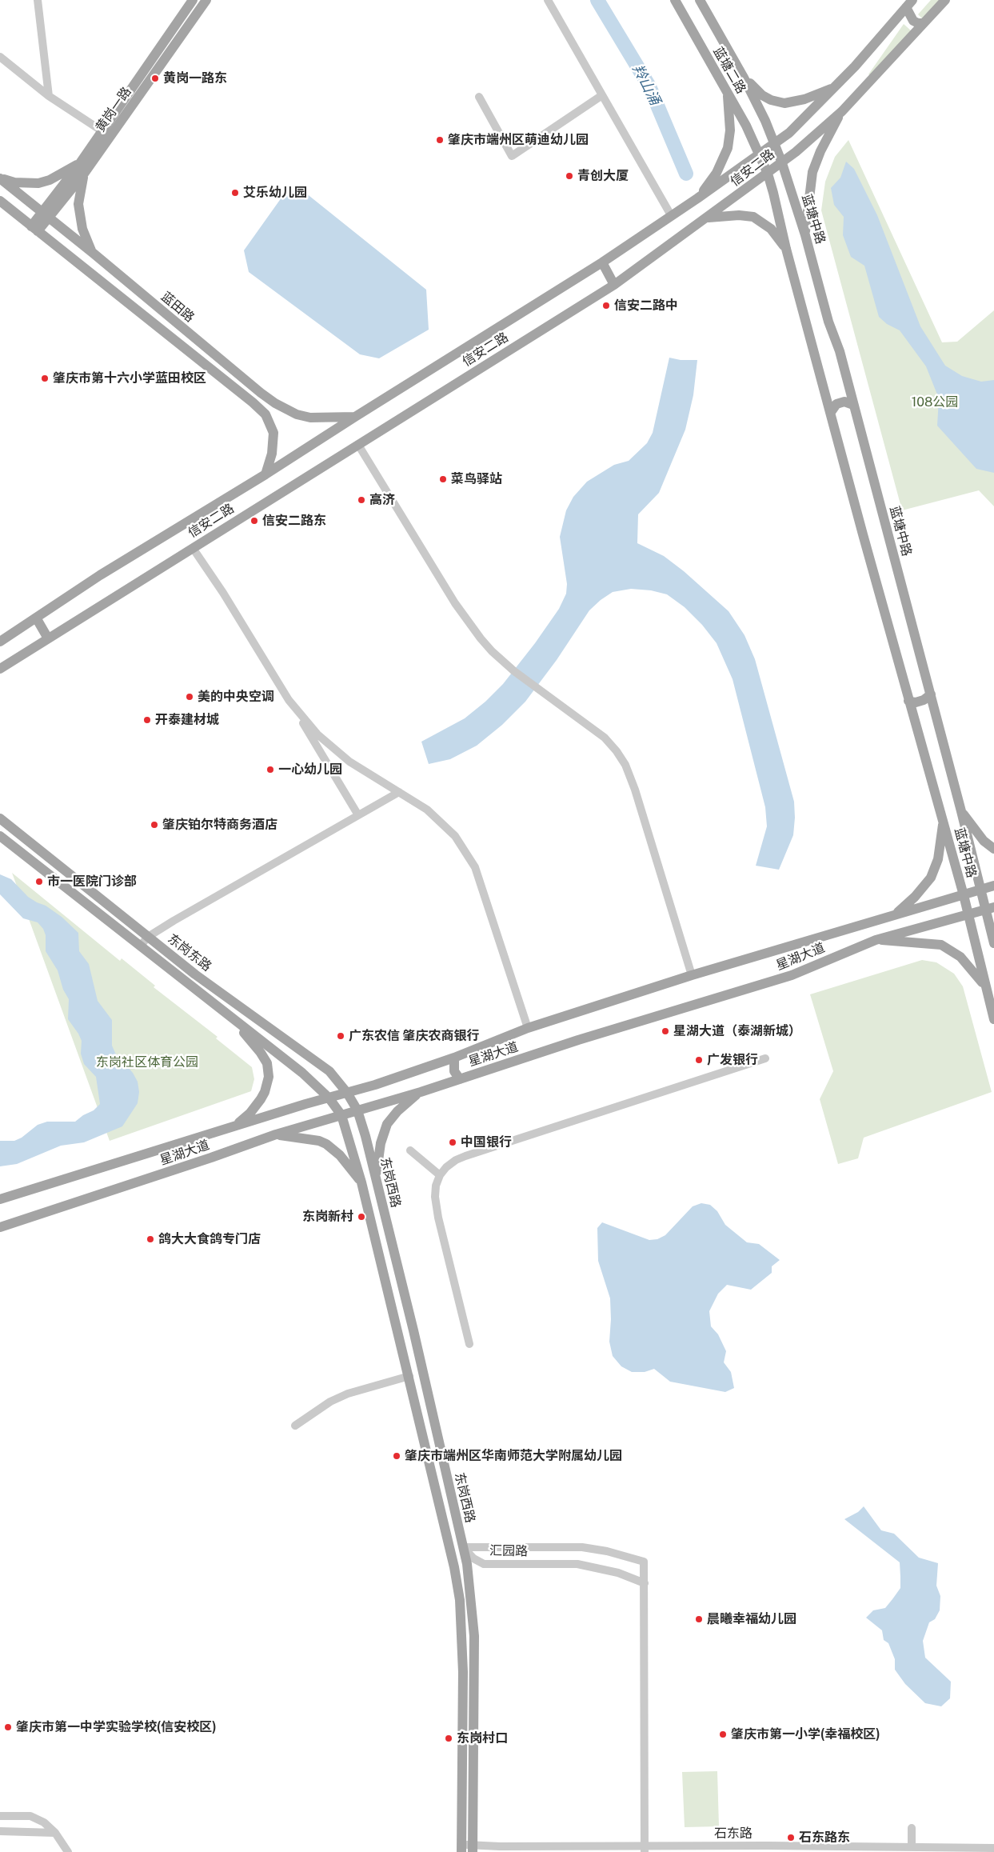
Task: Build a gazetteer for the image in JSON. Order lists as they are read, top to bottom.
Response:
{
  "streets": {
    "main road": [
      "蓝塘二路",
      "黄岗一路",
      "信安二路",
      "蓝塘中路",
      "蓝田路",
      "东岗东路",
      "星湖大道",
      "东岗西路"
    ],
    "street": ["汇园路", "石东路"]
  },
  "crossings": [
    ["蓝塘二路", "信安二路"],
    ["蓝塘二路", "蓝塘中路"],
    ["黄岗一路", "蓝田路"],
    ["信安二路", "蓝塘中路"],
    ["信安二路", "蓝田路"],
    ["蓝塘中路", "星湖大道"],
    ["东岗东路", "星湖大道"],
    ["东岗东路", "东岗西路"],
    ["星湖大道", "东岗西路"],
    ["东岗西路", "汇园路"],
    ["东岗西路", "石东路"]
  ],
  "water": ["羚山涌"],
  "parks": ["108公园", "东岗社区体育公园"],
  "places": [
    "黄岗一路东",
    "肇庆市端州区萌迪幼儿园",
    "青创大厦",
    "艾乐幼儿园",
    "信安二路中",
    "肇庆市第十六小学蓝田校区",
    "菜鸟驿站",
    "高济",
    "信安二路东",
    "美的中央空调",
    "开泰建材城",
    "一心幼儿园",
    "肇庆铂尔特商务酒店",
    "市一医院门诊部",
    "星湖大道（泰湖新城）",
    "广东农信 肇庆农商银行",
    "广发银行",
    "中国银行",
    "东岗新村",
    "鸽大大食鸽专门店",
    "肇庆市端州区华南师范大学附属幼儿园",
    "晨曦幸福幼儿园",
    "肇庆市第一中学实验学校(信安校区)",
    "肇庆市第一小学(幸福校区)",
    "东岗村口",
    "石东路东"
  ]
}
